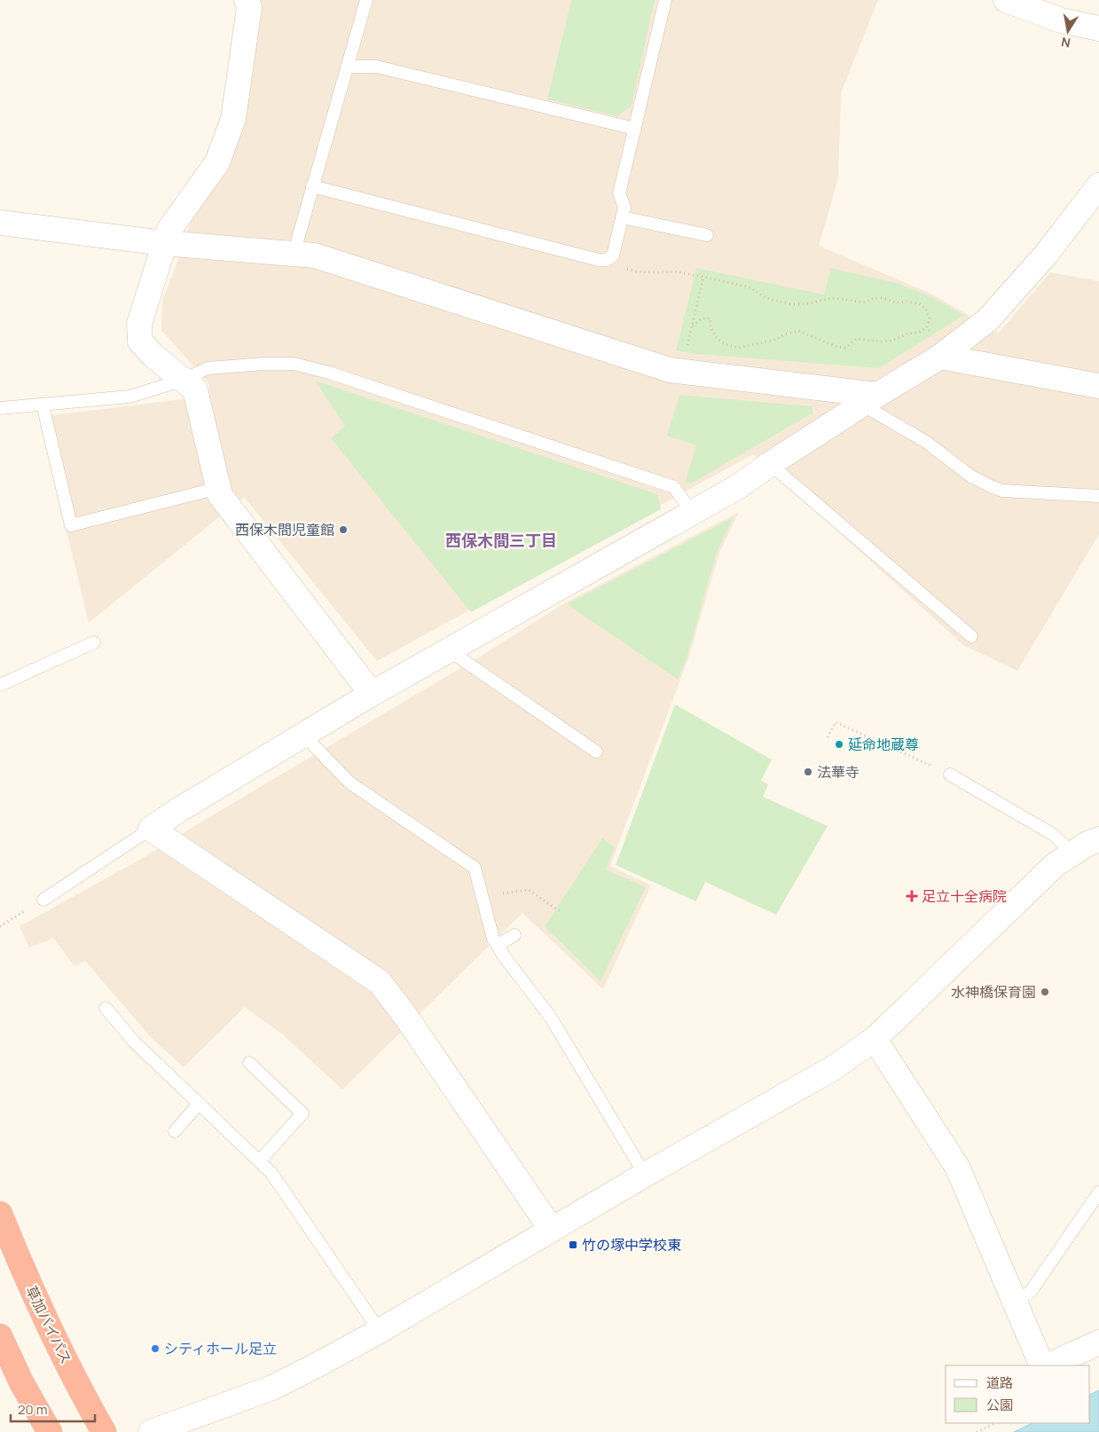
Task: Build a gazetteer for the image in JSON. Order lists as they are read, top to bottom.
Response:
{
  "streets": {
    "highway": ["草加バイパス"]
  },
  "districts": ["西保木間三丁目"],
  "places": {
    "other": [
      "西保木間児童館",
      "延命地蔵尊",
      "法華寺",
      "水神橋保育園",
      "シティホール足立"
    ],
    "health": ["足立十全病院"],
    "transit": ["竹の塚中学校東"]
  },
  "legend": ["道路", "公園"],
  "scale_bar": "20 m",
  "north": "bottom"
}
